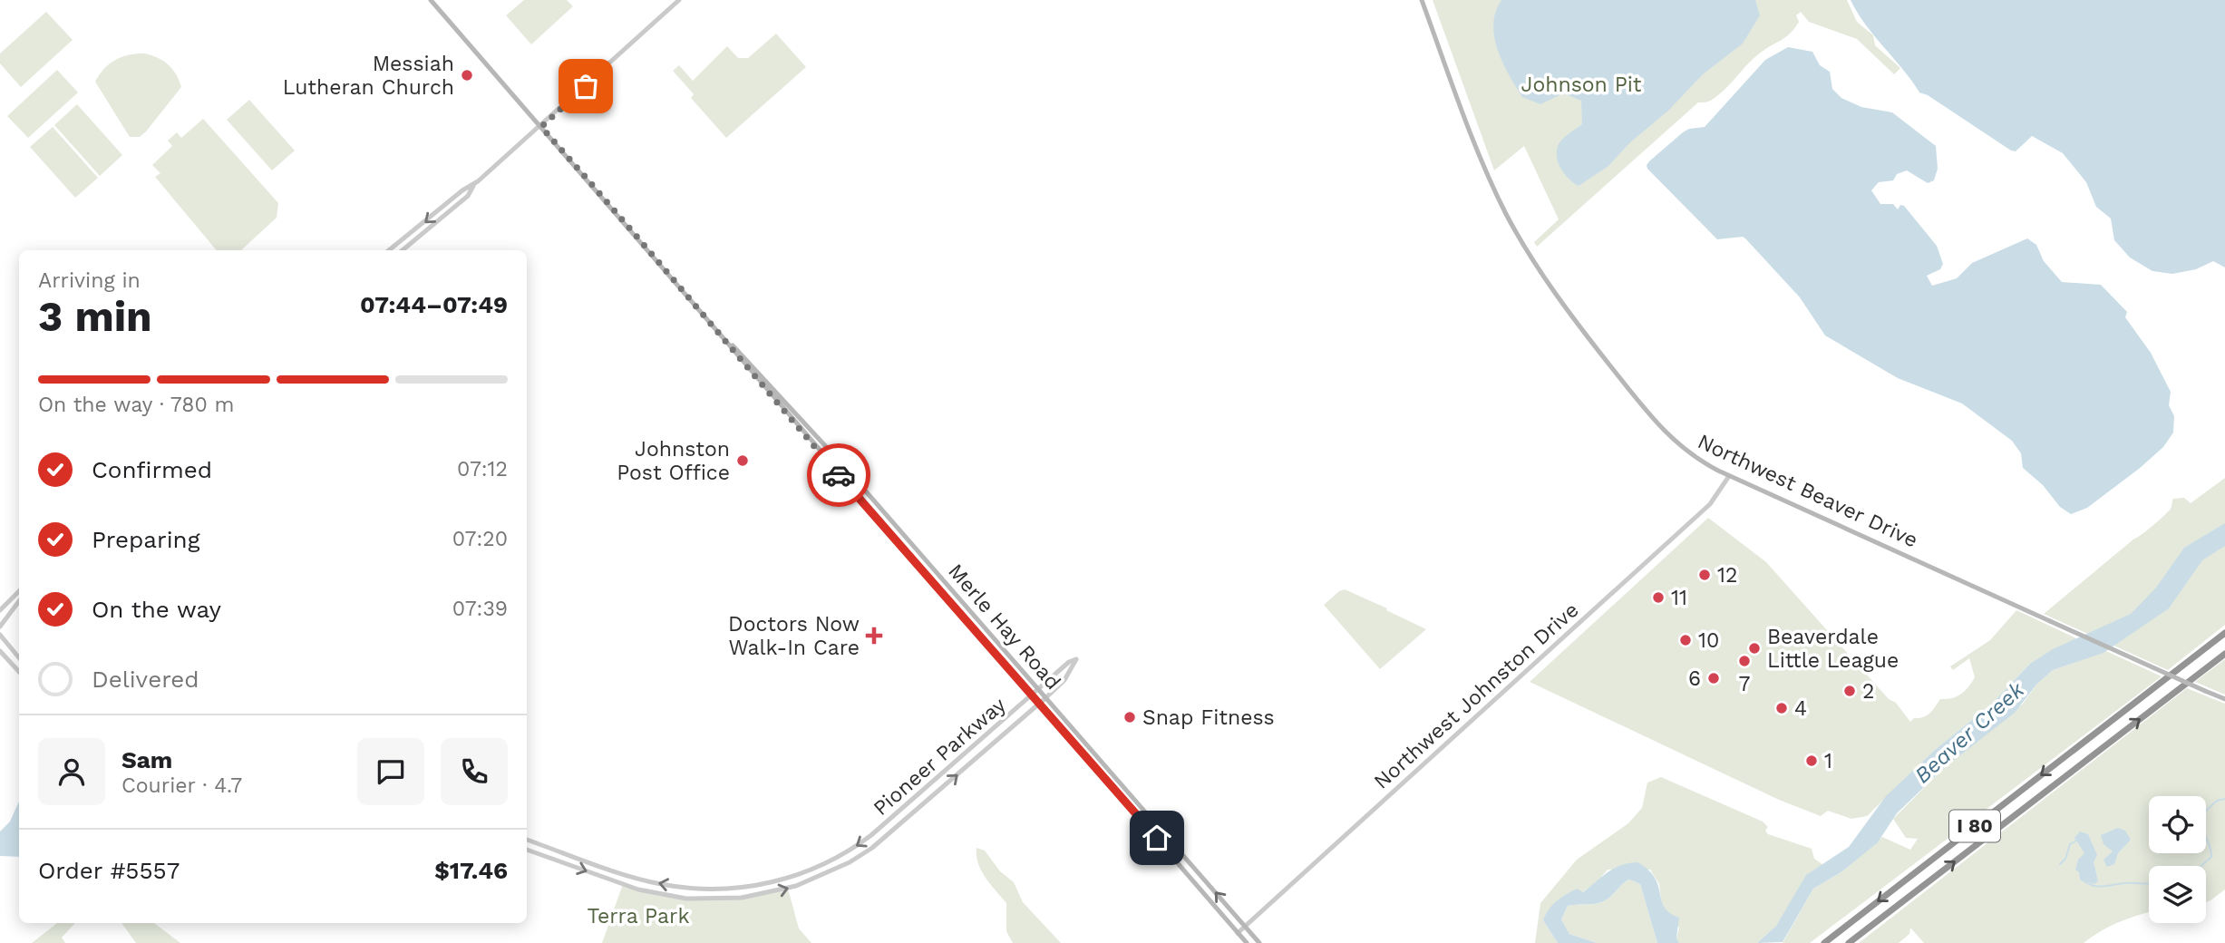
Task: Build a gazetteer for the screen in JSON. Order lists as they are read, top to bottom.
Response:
{
  "streets": {
    "highway": ["I 80"],
    "main road": ["Northwest Beaver Drive", "Merle Hay Road"],
    "street": ["Northwest Johnston Drive", "Pioneer Parkway"]
  },
  "crossings": [
    ["Northwest Beaver Drive", "Northwest Johnston Drive"],
    ["Merle Hay Road", "Northwest Johnston Drive"],
    ["Merle Hay Road", "Pioneer Parkway"]
  ],
  "water": ["Beaver Creek"],
  "parks": ["Johnson Pit", "Terra Park"],
  "places": {
    "other": [
      "Messiah Lutheran Church",
      "Johnston Post Office",
      "12",
      "11",
      "10",
      "Beaverdale Little League",
      "7",
      "6",
      "2",
      "4",
      "Snap Fitness",
      "1"
    ],
    "health": ["Doctors Now Walk-In Care"]
  },
  "page": {
    "heading": ["3 min", "Arriving in", "07:44–07:49"],
    "panel": [
      "Sam",
      "Courier · 4.7",
      "Order #5557",
      "$17.46"
    ],
    "bar": "On the way · 780 m",
    "list": [
      ["Confirmed", "07:12"],
      ["Preparing", "07:20"],
      ["On the way", "07:39"],
      "Delivered"
    ]
  }
}
